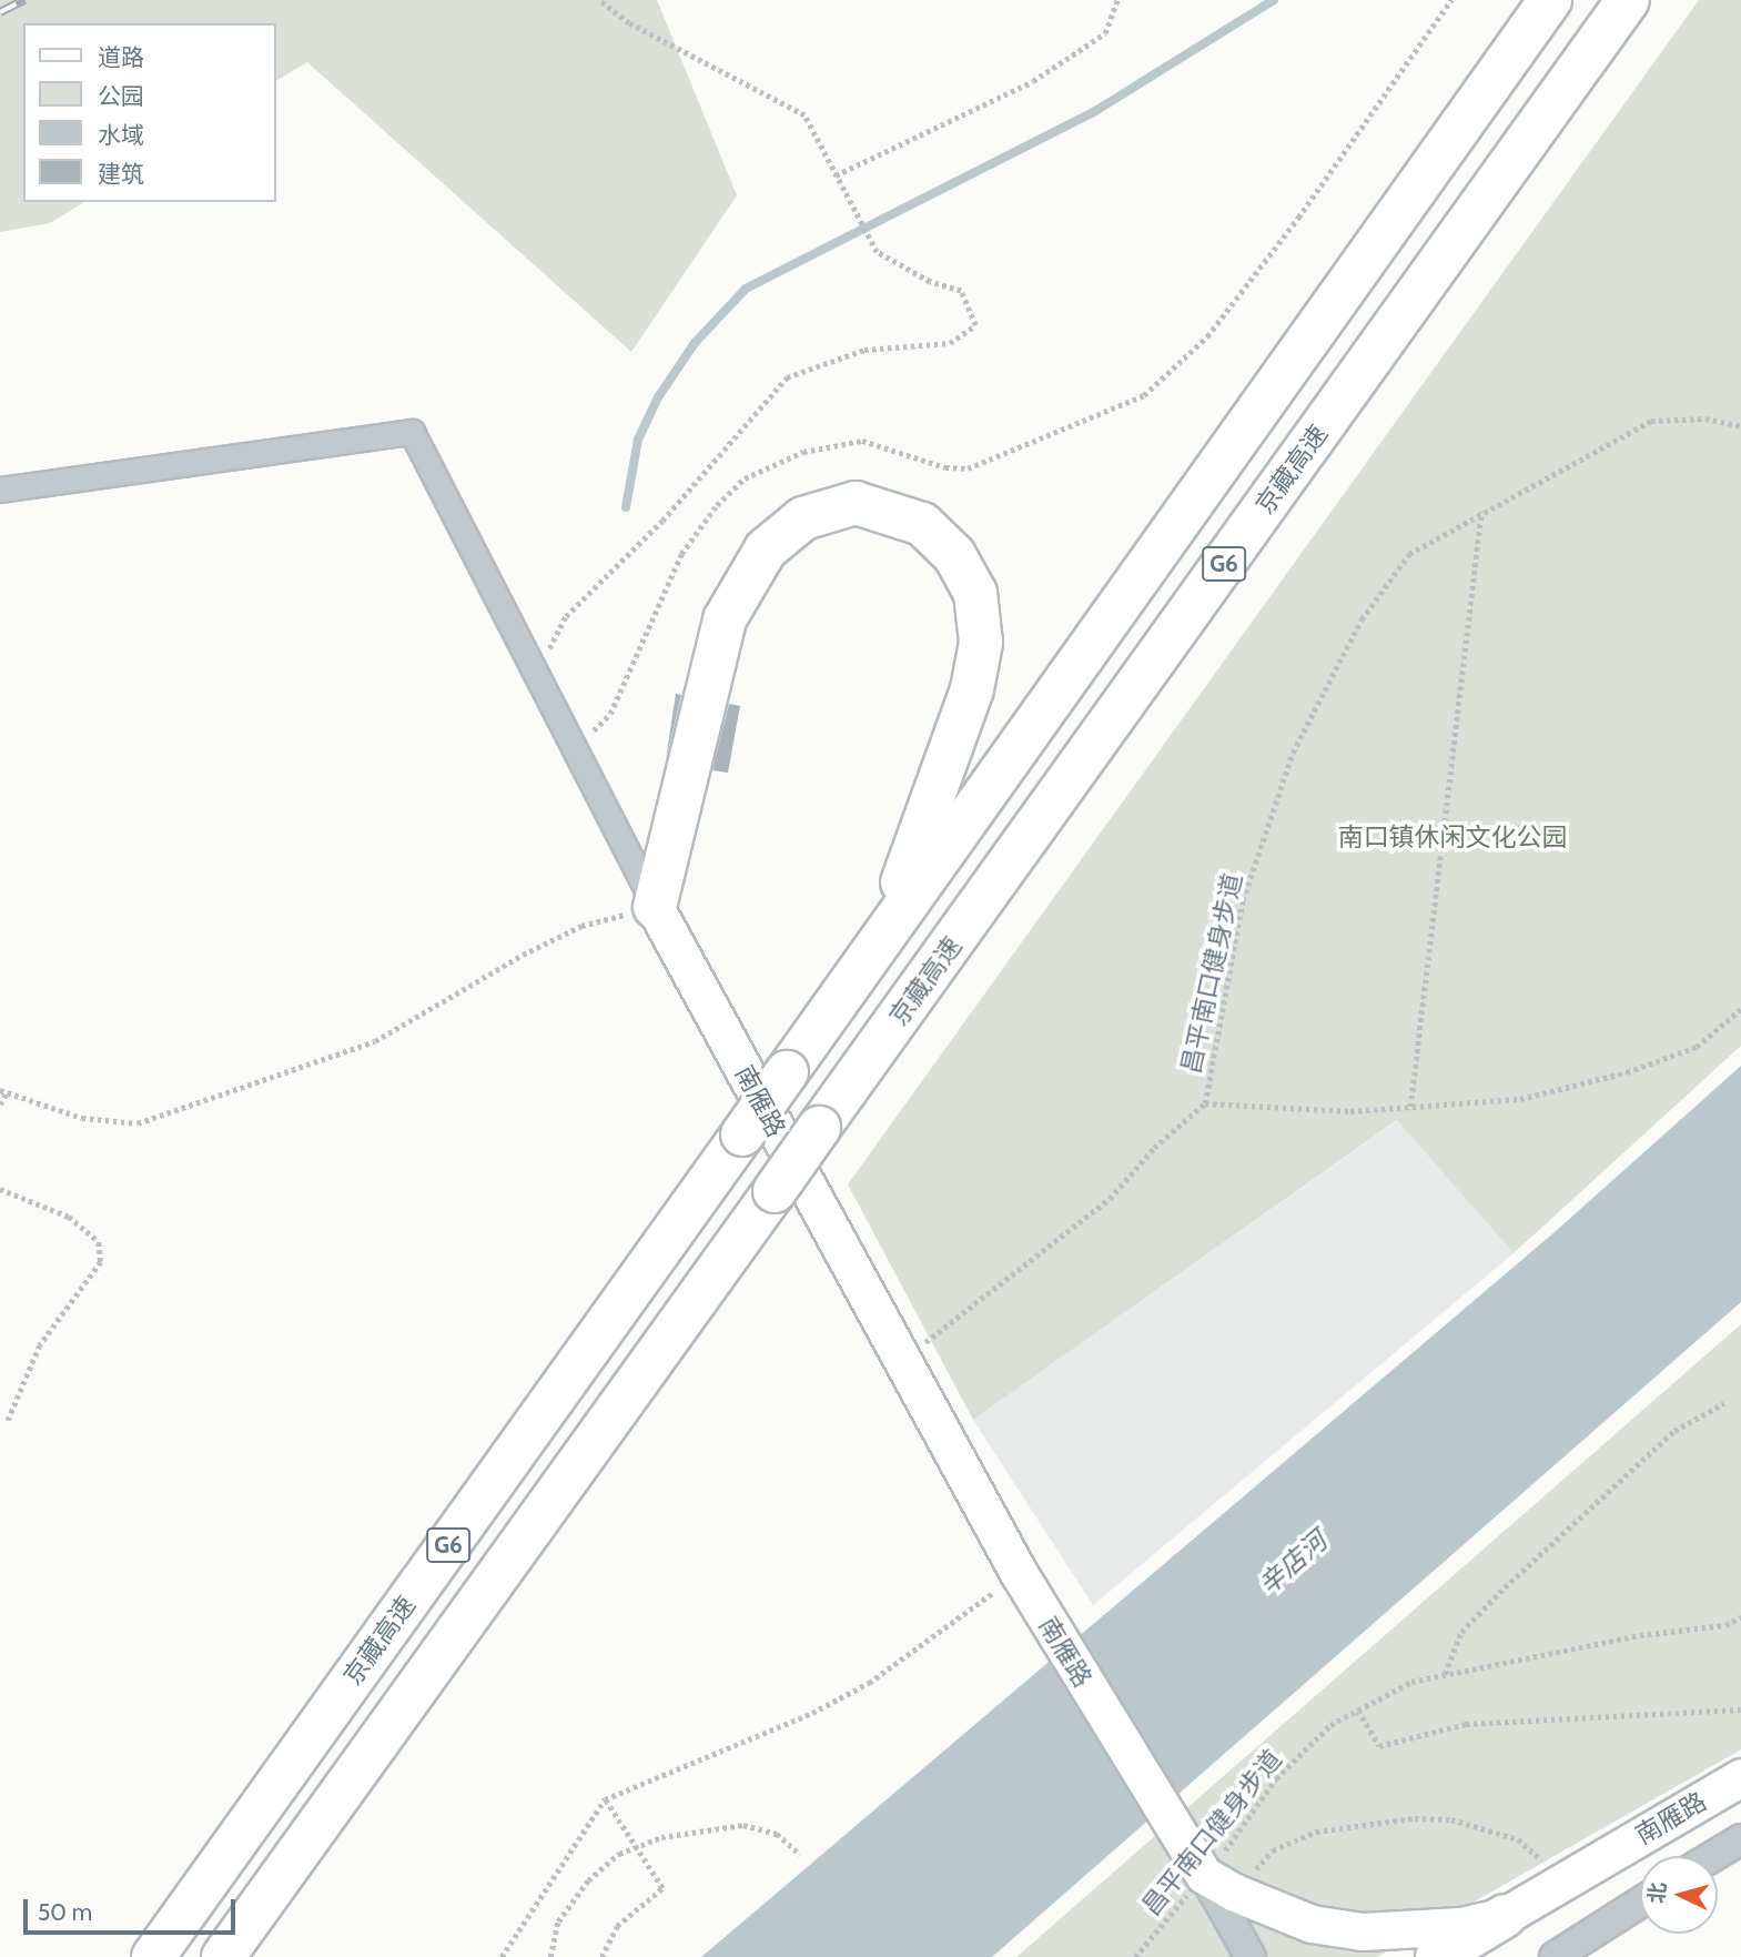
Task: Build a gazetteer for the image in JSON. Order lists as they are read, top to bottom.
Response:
{
  "streets": {
    "highway": ["京藏高速", "G6"],
    "main road": ["南雁路"],
    "path": ["昌平南口健身步道"]
  },
  "crossings": [
    ["京藏高速", "G6"],
    ["昌平南口健身步道", "南雁路"]
  ],
  "water": ["辛店河"],
  "parks": ["南口镇休闲文化公园"],
  "legend": [
    "道路",
    "公园",
    "水域",
    "建筑"
  ],
  "scale_bar": "50 m",
  "north": "left"
}
